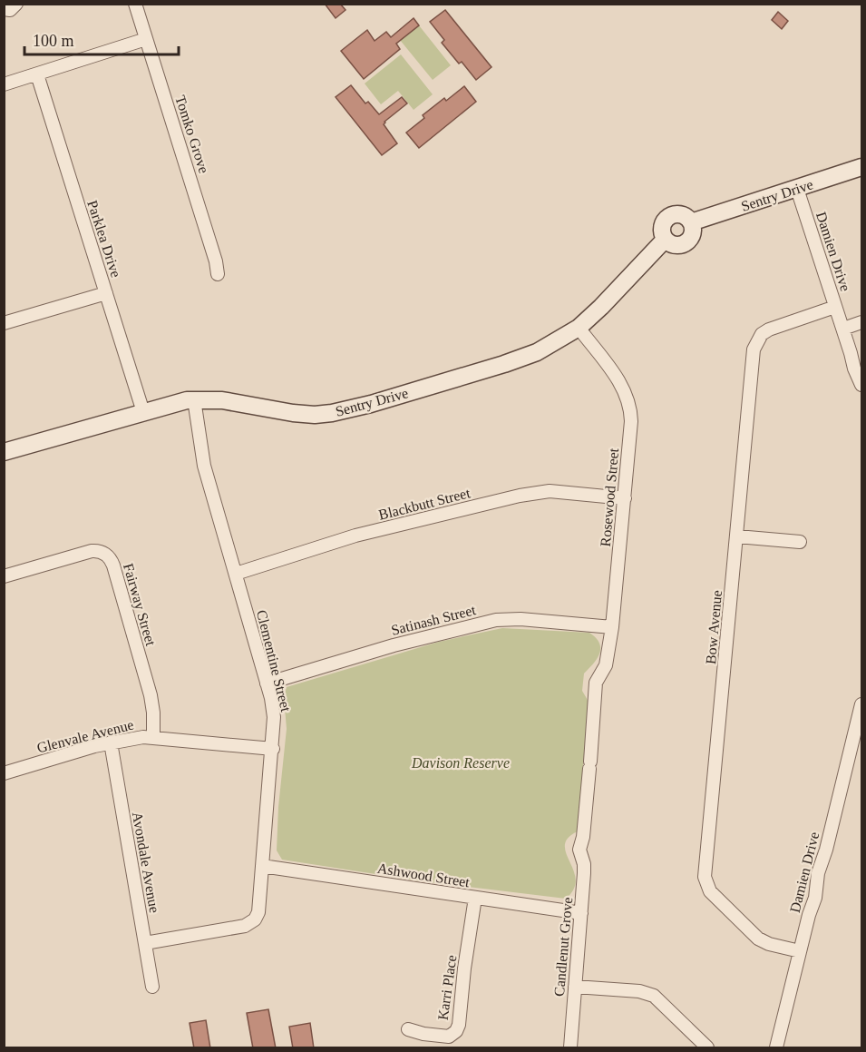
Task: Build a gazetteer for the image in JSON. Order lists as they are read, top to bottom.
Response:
{
  "streets": {
    "street": [
      "Tomko Grove",
      "Sentry Drive",
      "Parklea Drive",
      "Damien Drive",
      "Rosewood Street",
      "Blackbutt Street",
      "Fairway Street",
      "Satinash Street",
      "Bow Avenue",
      "Clementine Street",
      "Glenvale Avenue",
      "Avondale Avenue",
      "Ashwood Street",
      "Candlenut Grove",
      "Karri Place"
    ]
  },
  "crossings": [
    ["Sentry Drive", "Parklea Drive"],
    ["Sentry Drive", "Damien Drive"],
    ["Sentry Drive", "Rosewood Street"],
    ["Sentry Drive", "Clementine Street"],
    ["Damien Drive", "Bow Avenue"],
    ["Rosewood Street", "Blackbutt Street"],
    ["Rosewood Street", "Satinash Street"],
    ["Rosewood Street", "Candlenut Grove"],
    ["Blackbutt Street", "Clementine Street"],
    ["Fairway Street", "Glenvale Avenue"],
    ["Satinash Street", "Clementine Street"],
    ["Clementine Street", "Glenvale Avenue"],
    ["Clementine Street", "Avondale Avenue"],
    ["Clementine Street", "Ashwood Street"],
    ["Glenvale Avenue", "Avondale Avenue"],
    ["Ashwood Street", "Candlenut Grove"],
    ["Ashwood Street", "Karri Place"]
  ],
  "parks": ["Davison Reserve"],
  "scale_bar": "100 m"
}
